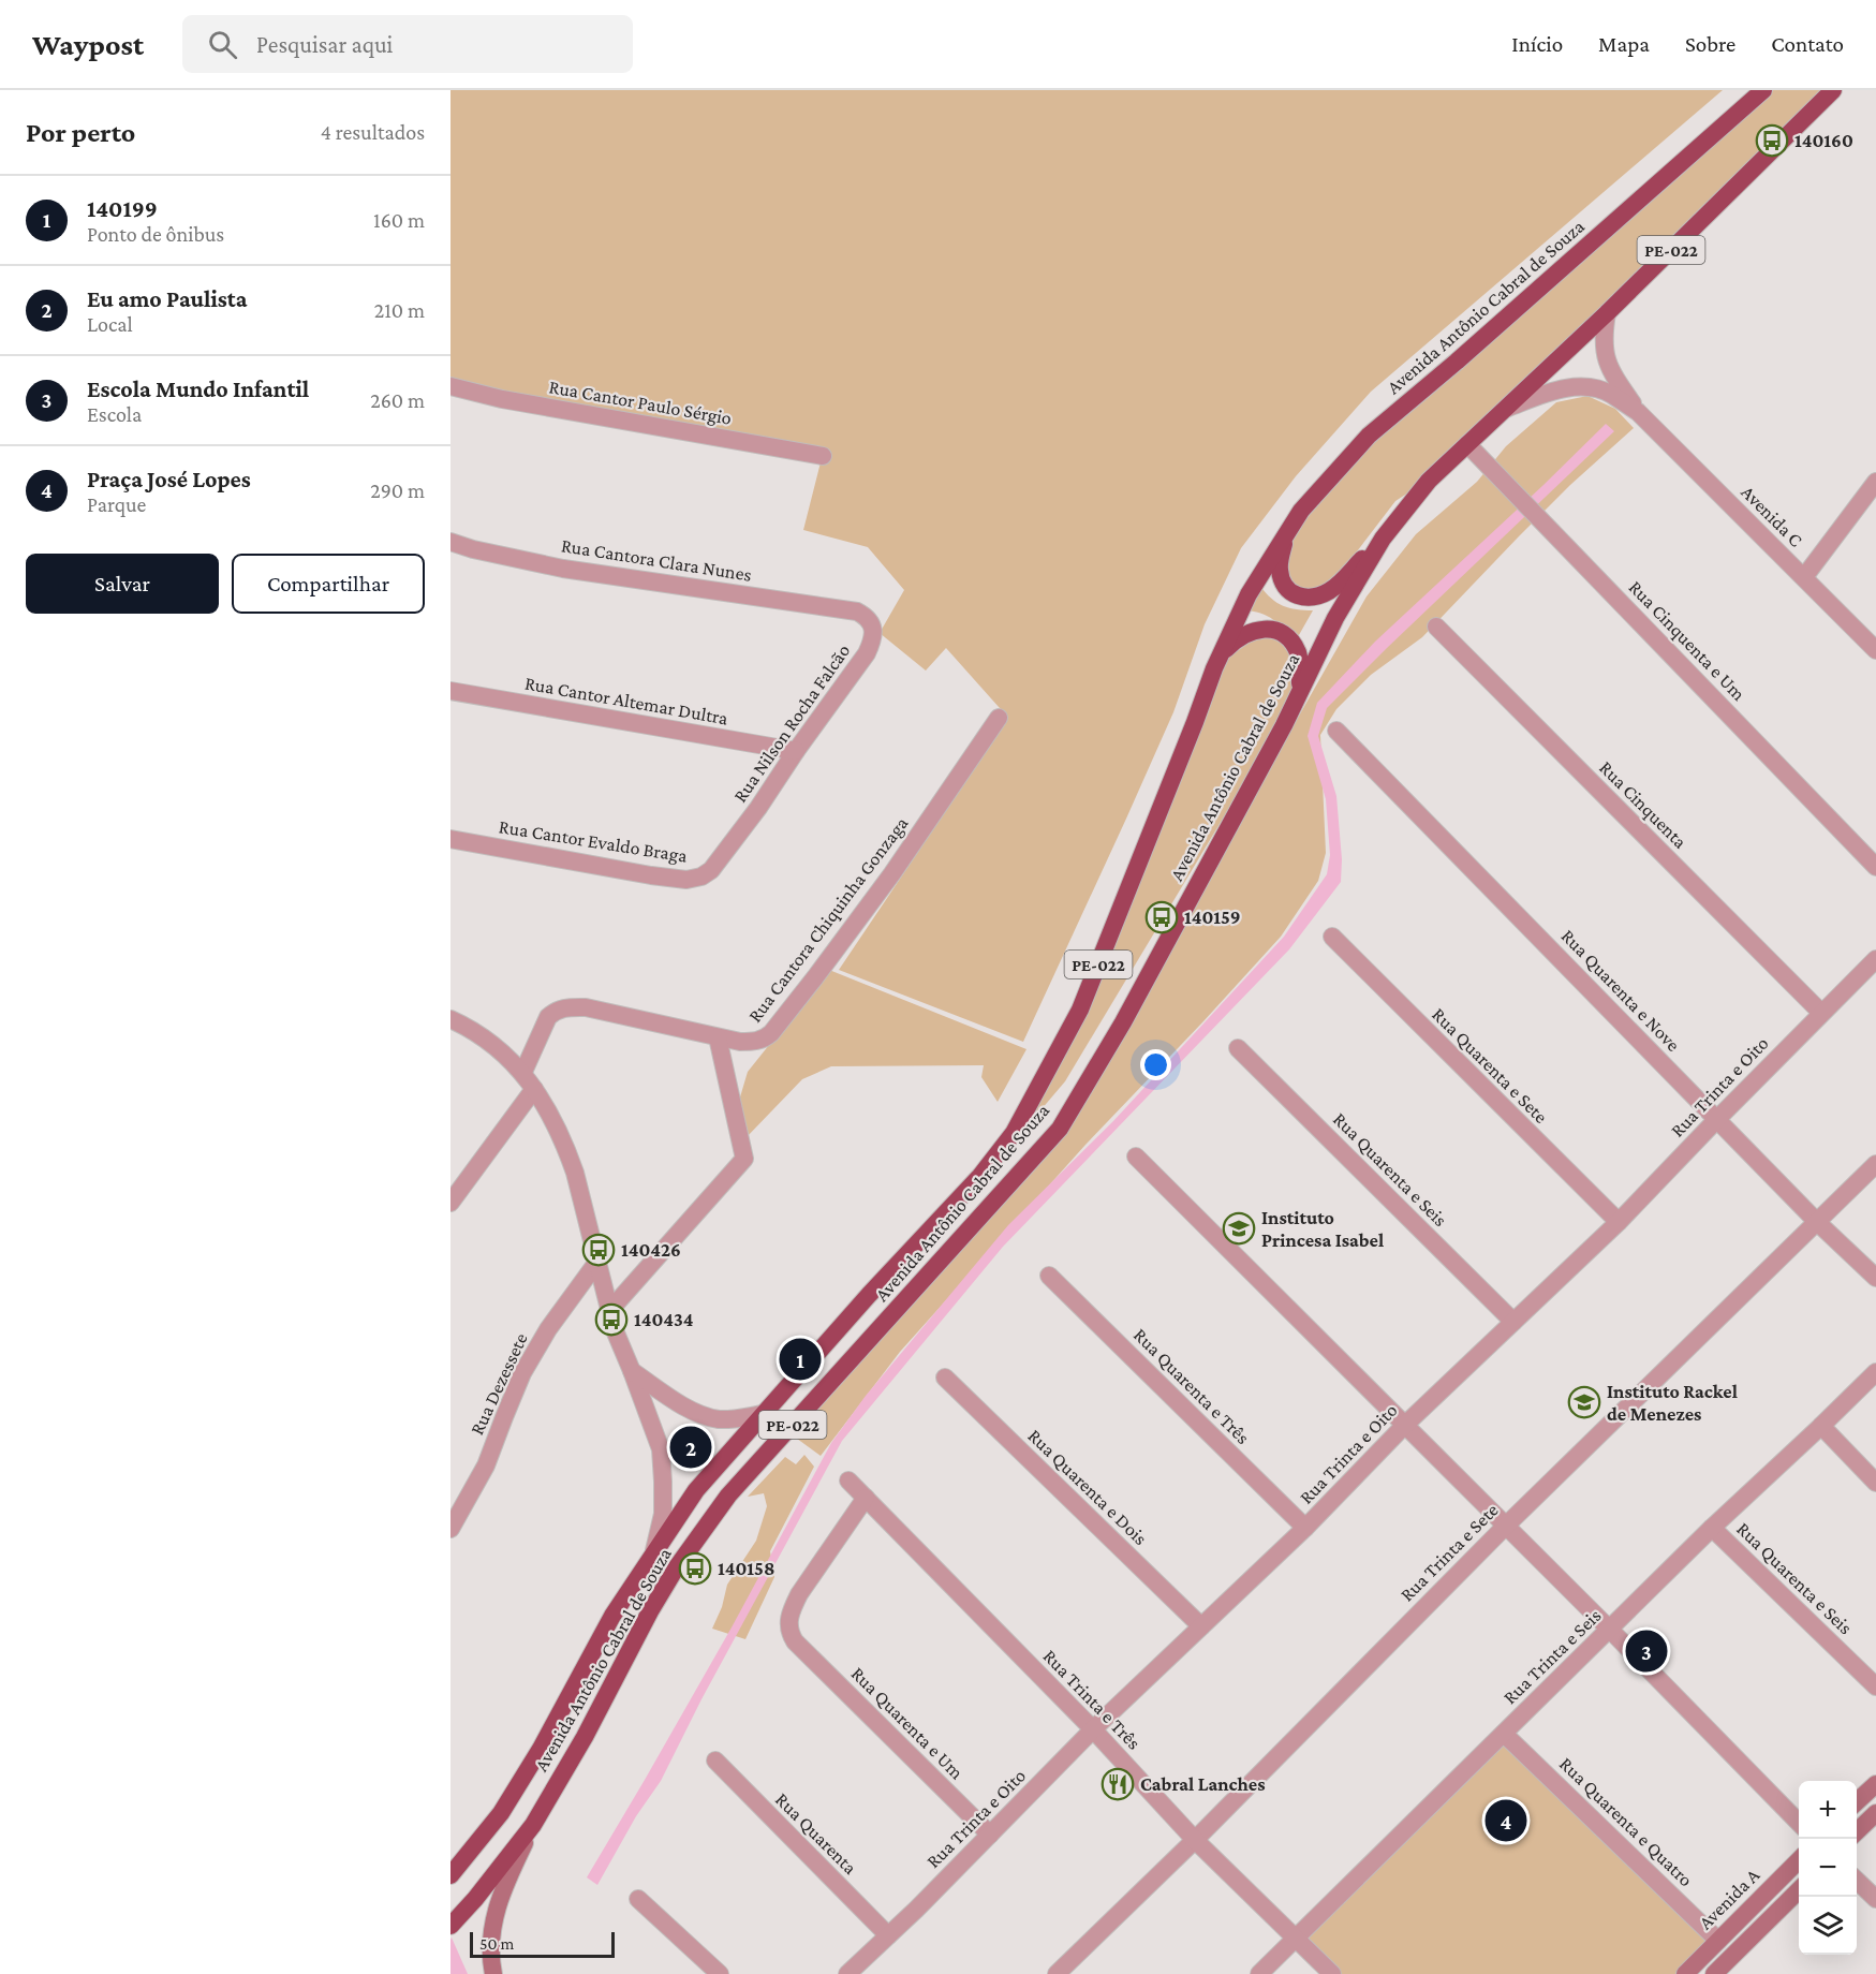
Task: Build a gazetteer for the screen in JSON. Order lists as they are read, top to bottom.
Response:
{
  "streets": {
    "highway": ["PE-022", "Avenida Antônio Cabral de Souza"],
    "main road": ["Avenida A"],
    "street": [
      "Rua Cantor Paulo Sérgio",
      "Avenida C",
      "Rua Cantora Clara Nunes",
      "Rua Cinquenta e Um",
      "Rua Cantor Altemar Dultra",
      "Rua Nilson Rocha Falcão",
      "Rua Cinquenta",
      "Rua Cantor Evaldo Braga",
      "Rua Cantora Chiquinha Gonzaga",
      "Rua Quarenta e Nove",
      "Rua Quarenta e Sete",
      "Rua Trinta e Oito",
      "Rua Quarenta e Seis",
      "Rua Dezessete",
      "Rua Quarenta e Três",
      "Rua Quarenta e Dois",
      "Rua Trinta e Sete",
      "Rua Trinta e Seis",
      "Rua Trinta e Três",
      "Rua Quarenta e Um",
      "Rua Quarenta e Quatro",
      "Rua Quarenta"
    ]
  },
  "crossings": [
    ["Avenida Antônio Cabral de Souza", "Rua Cinquenta e Um"],
    ["Rua Cantora Clara Nunes", "Rua Nilson Rocha Falcão"],
    ["Rua Cantor Altemar Dultra", "Rua Nilson Rocha Falcão"],
    ["Rua Nilson Rocha Falcão", "Rua Cantor Evaldo Braga"],
    ["Rua Cinquenta", "Rua Trinta e Oito"],
    ["Rua Quarenta e Nove", "Rua Trinta e Oito"],
    ["Rua Quarenta e Nove", "Rua Trinta e Sete"],
    ["Rua Quarenta e Sete", "Rua Trinta e Oito"],
    ["Rua Trinta e Oito", "Rua Quarenta e Seis"],
    ["Rua Trinta e Oito", "Rua Quarenta e Três"],
    ["Rua Trinta e Oito", "Rua Quarenta e Dois"],
    ["Rua Trinta e Oito", "Rua Trinta e Três"],
    ["Rua Trinta e Oito", "Rua Quarenta e Um"],
    ["Rua Trinta e Oito", "Rua Quarenta"],
    ["Rua Quarenta e Seis", "Rua Trinta e Seis"],
    ["Rua Trinta e Sete", "Rua Trinta e Três"],
    ["Rua Trinta e Seis", "Rua Trinta e Três"],
    ["Rua Trinta e Seis", "Rua Quarenta e Quatro"],
    ["Rua Trinta e Três", "Rua Quarenta e Um"],
    ["Rua Quarenta e Quatro", "Avenida A"]
  ],
  "places": {
    "bus stop": [
      "140160",
      "140159",
      "140426",
      "140434",
      "140158"
    ],
    "school or university": ["Instituto Princesa Isabel", "Instituto Rackel de Menezes"],
    "restaurant": ["Cabral Lanches"]
  },
  "scale_bar": "50 m",
  "page": {
    "header": "Waypost",
    "search": "Pesquisar aqui",
    "nav": [
      "Início",
      "Mapa",
      "Sobre",
      "Contato"
    ],
    "heading": ["Por perto", "4 resultados"],
    "list": [
      {
        "mark": "1",
        "name": "140199",
        "note": "Ponto de ônibus",
        "value": "160 m"
      },
      {
        "mark": "2",
        "name": "Eu amo Paulista",
        "note": "Local",
        "value": "210 m"
      },
      {
        "mark": "3",
        "name": "Escola Mundo Infantil",
        "note": "Escola",
        "value": "260 m"
      },
      {
        "mark": "4",
        "name": "Praça José Lopes",
        "note": "Parque",
        "value": "290 m"
      }
    ],
    "buttons": ["Salvar", "Compartilhar"],
    "pins": [
      "1",
      "2",
      "3",
      "4"
    ],
    "map_buttons": ["+", "−"],
    "scale": "50 m"
  }
}
